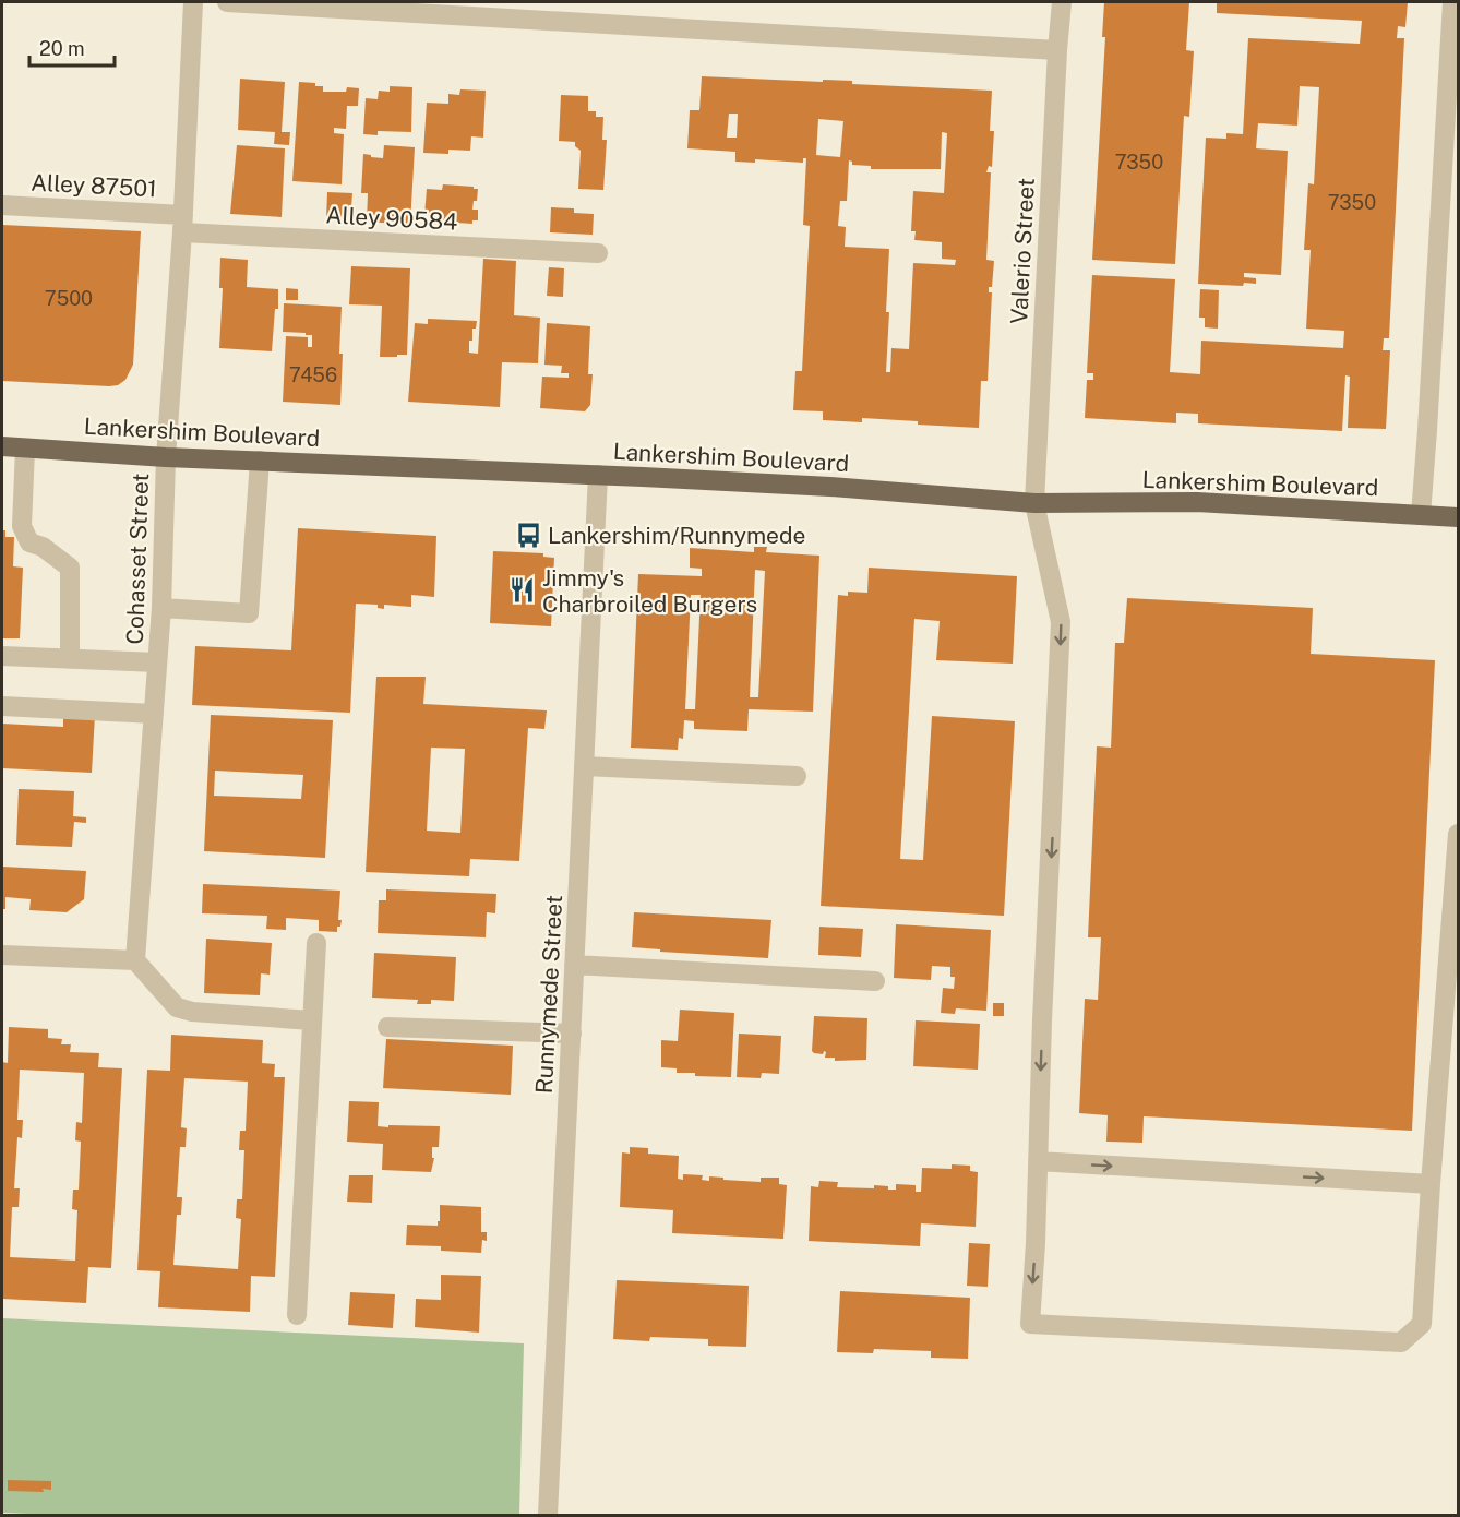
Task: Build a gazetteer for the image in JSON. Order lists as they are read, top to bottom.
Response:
{
  "streets": {
    "main road": ["Lankershim Boulevard"],
    "street": [
      "Alley 87501",
      "Alley 90584",
      "Valerio Street",
      "Cohasset Street",
      "Runnymede Street"
    ]
  },
  "crossings": [
    ["Alley 87501", "Alley 90584"],
    ["Alley 87501", "Cohasset Street"],
    ["Alley 90584", "Cohasset Street"],
    ["Valerio Street", "Lankershim Boulevard"],
    ["Lankershim Boulevard", "Cohasset Street"],
    ["Lankershim Boulevard", "Runnymede Street"]
  ],
  "places": {
    "bus stop": ["Lankershim/Runnymede"],
    "restaurant": ["Jimmy's Charbroiled Burgers"]
  },
  "house_numbers": [
    "7350",
    "7350",
    "7500",
    "7456"
  ],
  "scale_bar": "20 m"
}
